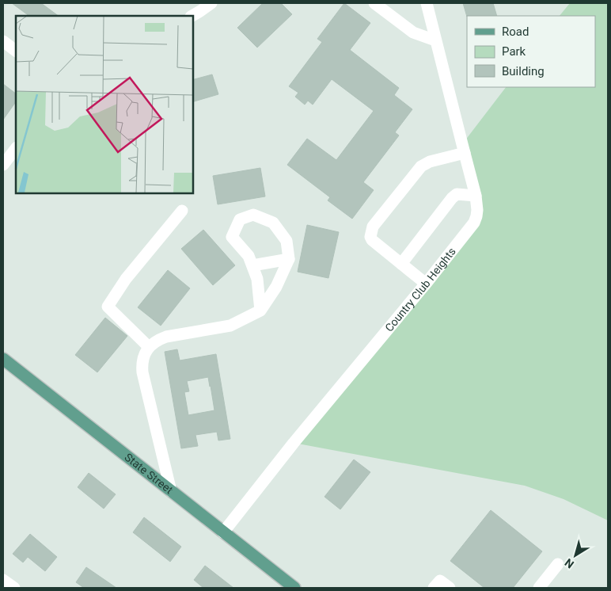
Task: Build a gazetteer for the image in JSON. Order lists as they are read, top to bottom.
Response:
{
  "streets": {
    "main road": ["State Street"],
    "street": ["Country Club Heights"]
  },
  "crossings": [
    ["Country Club Heights", "State Street"]
  ],
  "legend": ["Road", "Park", "Building"],
  "north": "bottom left"
}
